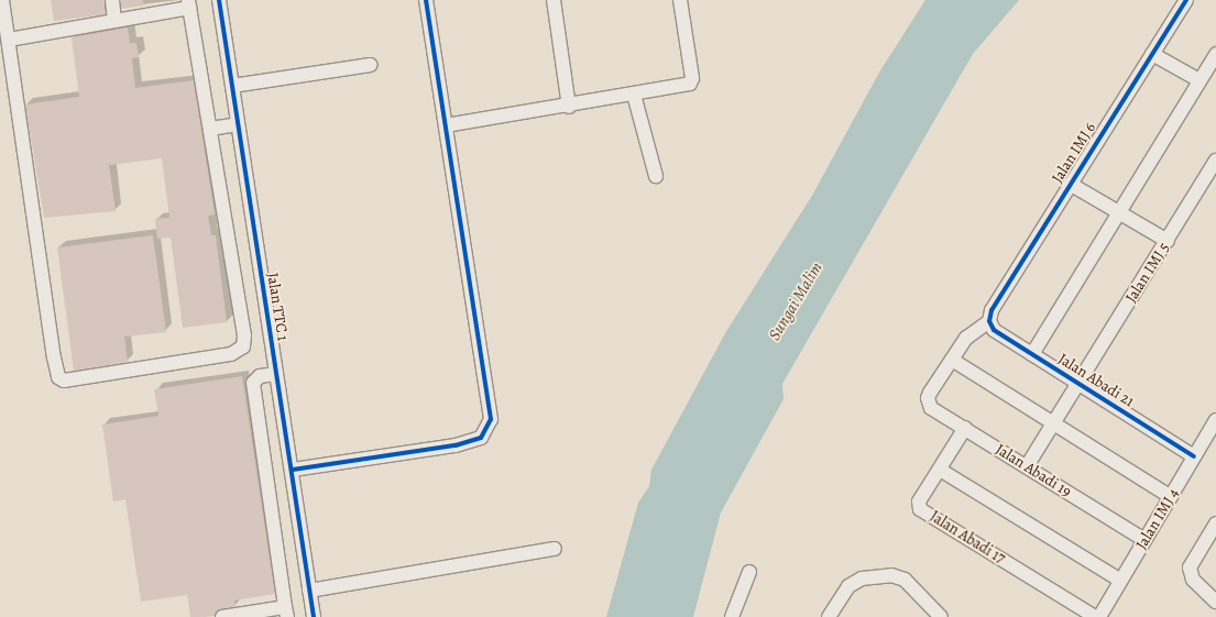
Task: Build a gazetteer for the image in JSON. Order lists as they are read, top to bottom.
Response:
{
  "streets": {
    "street": [
      "Jalan IMJ 6",
      "Jalan IMJ 5",
      "Jalan TTC 1",
      "Jalan Abadi 21",
      "Jalan Abadi 19",
      "Jalan IMJ 4",
      "Jalan Abadi 17"
    ]
  },
  "crossings": [
    ["Jalan IMJ 6", "Jalan Abadi 21"],
    ["Jalan IMJ 5", "Jalan Abadi 21"],
    ["Jalan IMJ 5", "Jalan Abadi 19"],
    ["Jalan Abadi 21", "Jalan IMJ 4"],
    ["Jalan Abadi 19", "Jalan IMJ 4"],
    ["Jalan Abadi 19", "Jalan Abadi 17"]
  ],
  "water": ["Sungai Malim"]
}
